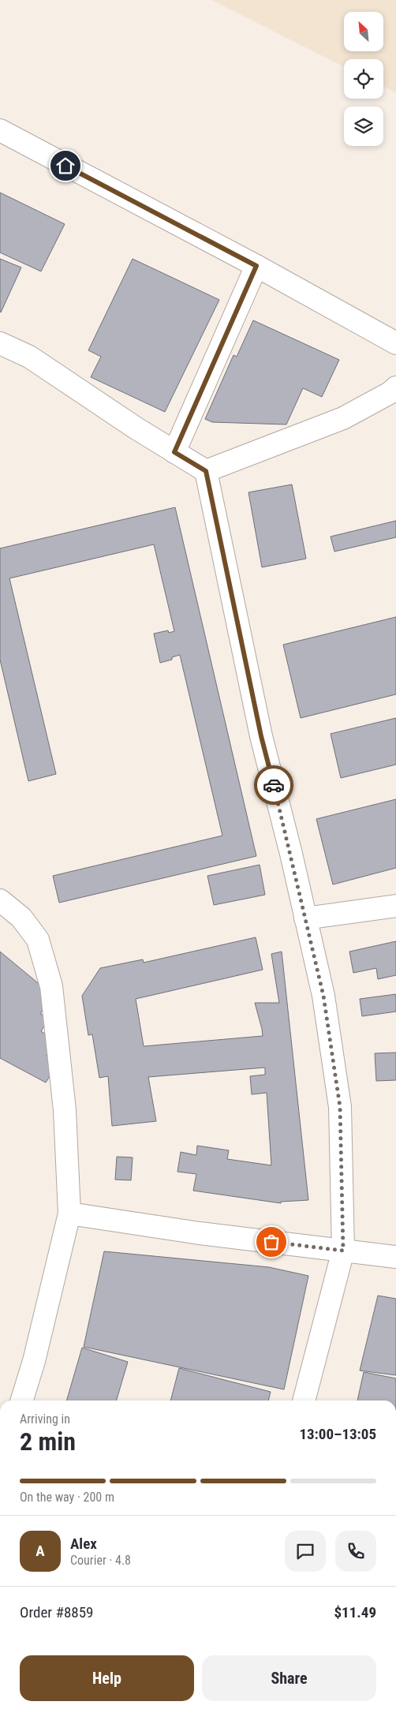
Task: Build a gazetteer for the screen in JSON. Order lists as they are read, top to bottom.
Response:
{
  "north": "top left",
  "page": {
    "heading": ["2 min", "Arriving in", "13:00–13:05"],
    "panel": [
      "Alex",
      "Courier · 4.8",
      "Order #8859",
      "$11.49"
    ],
    "bar": "On the way · 200 m",
    "round": "A",
    "buttons": ["Help", "Share"]
  }
}
